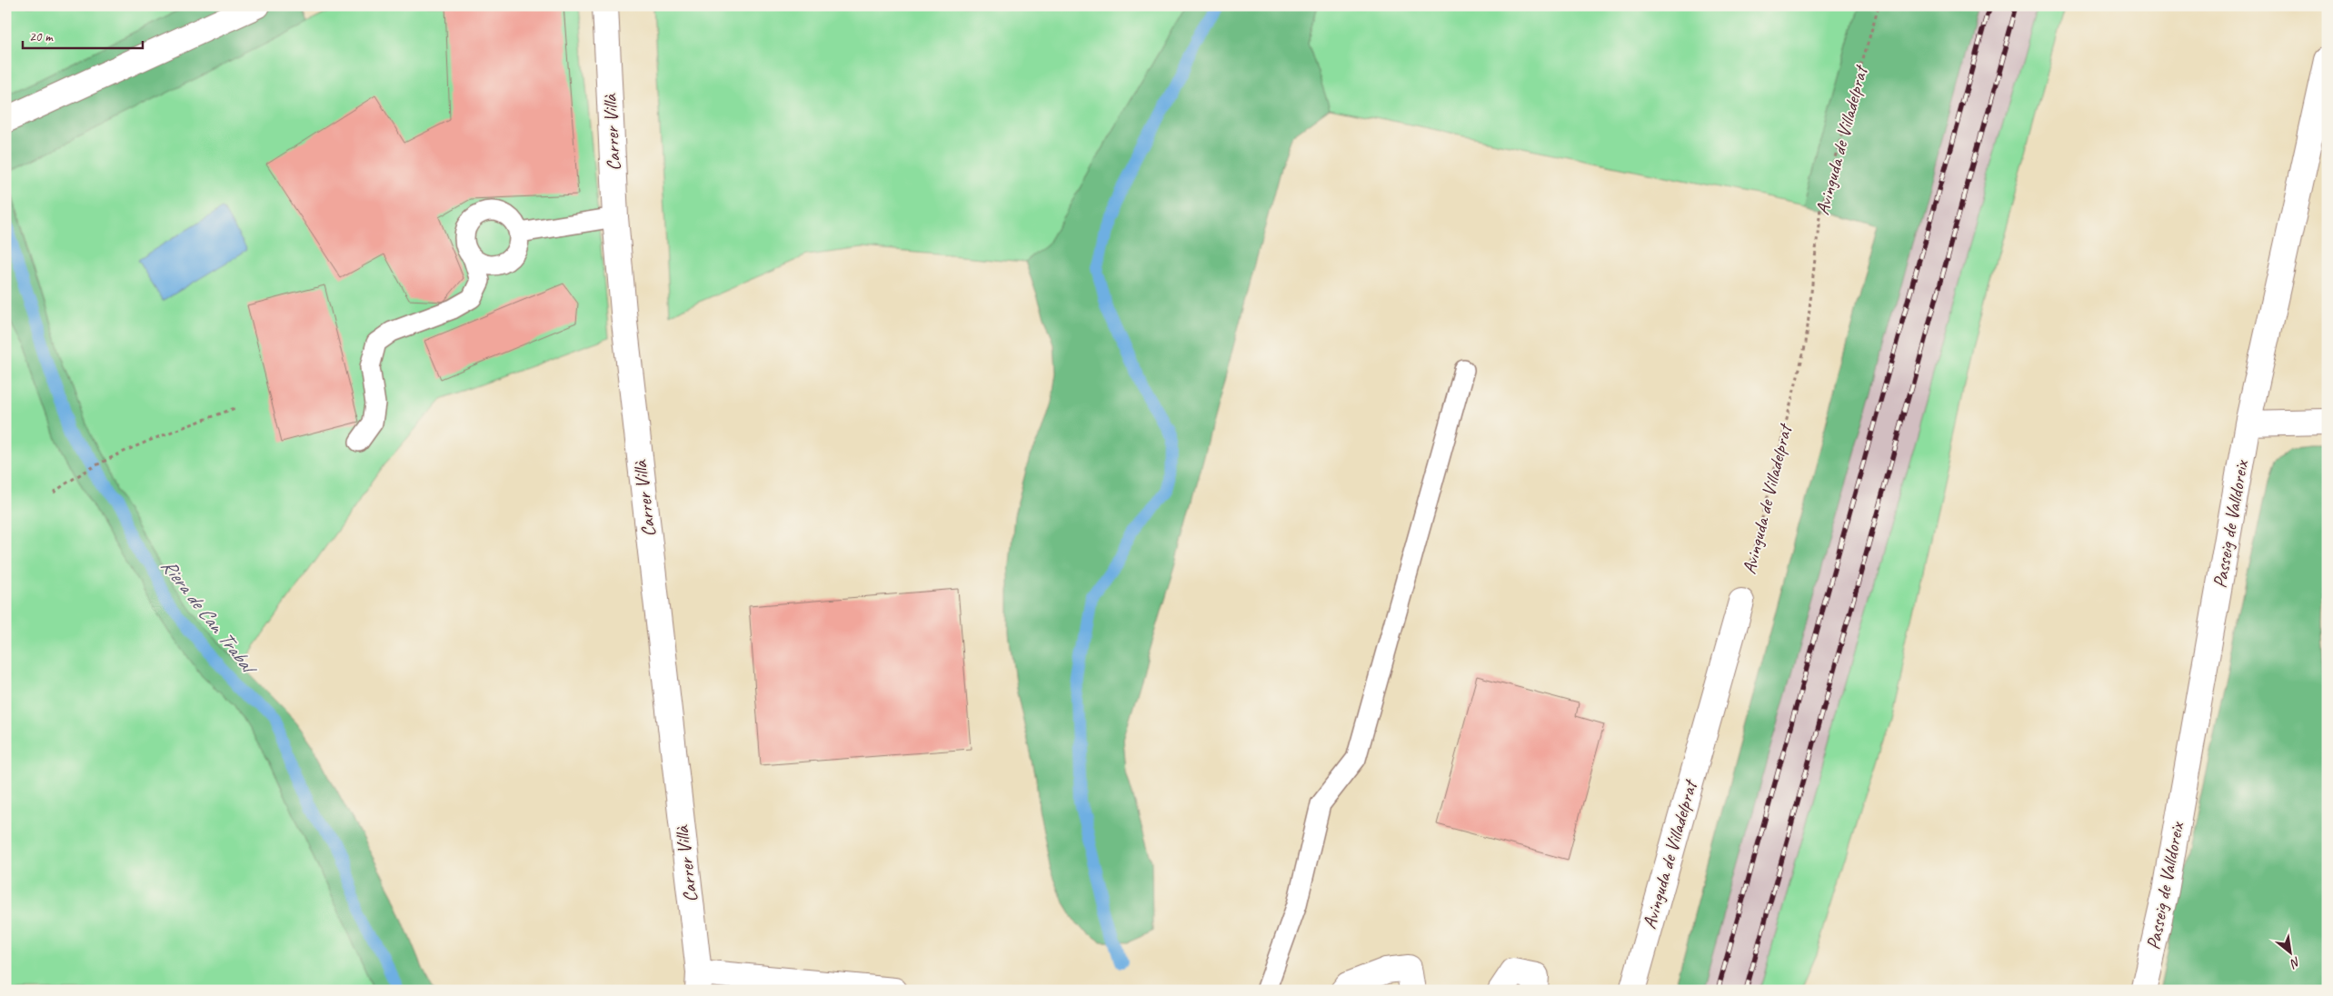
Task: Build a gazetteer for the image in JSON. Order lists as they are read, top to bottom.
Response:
{
  "streets": {
    "street": ["Carrer Villà", "Avinguda de Villadelprat", "Passeig de Valldoreix"]
  },
  "water": ["Riera de Can Trabal"],
  "scale_bar": "20 m",
  "north": "bottom right"
}
